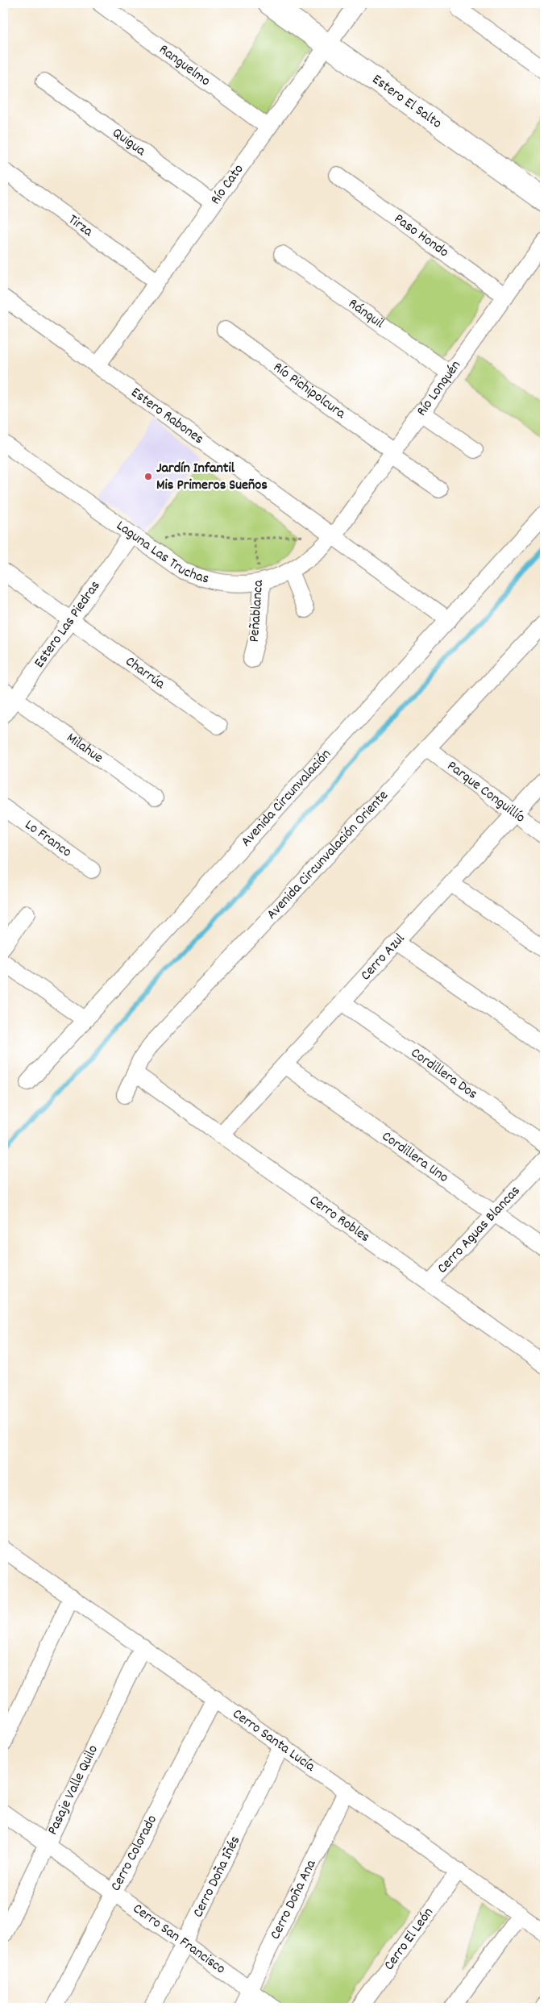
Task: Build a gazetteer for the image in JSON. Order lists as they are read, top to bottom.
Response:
{
  "streets": {
    "street": [
      "Ranguelmo",
      "Estero El Salto",
      "Quigua",
      "Río Cato",
      "Tirza",
      "Paso Hondo",
      "Ránquil",
      "Río Lonquén",
      "Río Pichipolcura",
      "Estero Rabones",
      "Laguna Las Truchas",
      "Peñablanca",
      "Estero Las Piedras",
      "Charrúa",
      "Milahue",
      "Parque Conguillío",
      "Avenida Circunvalación",
      "Lo Franco",
      "Avenida Circunvalación Oriente",
      "Cerro Azul",
      "Cordillera Dos",
      "Cordillera Uno",
      "Cerro Robles",
      "Cerro Aguas Blancas",
      "Cerro Santa Lucía",
      "Pasaje Valle Quilo",
      "Cerro Colorado",
      "Cerro Doña Iñés",
      "Cerro Doña Ana",
      "Cerro San Francisco",
      "Cerro El León"
    ]
  },
  "crossings": [
    ["Ranguelmo", "Río Cato"],
    ["Estero El Salto", "Río Cato"],
    ["Quigua", "Río Cato"],
    ["Río Cato", "Tirza"],
    ["Río Cato", "Estero Rabones"],
    ["Paso Hondo", "Río Lonquén"],
    ["Ránquil", "Río Lonquén"],
    ["Río Lonquén", "Río Pichipolcura"],
    ["Río Lonquén", "Estero Rabones"],
    ["Río Lonquén", "Laguna Las Truchas"],
    ["Estero Rabones", "Laguna Las Truchas"],
    ["Estero Rabones", "Avenida Circunvalación"],
    ["Laguna Las Truchas", "Peñablanca"],
    ["Laguna Las Truchas", "Estero Las Piedras"],
    ["Estero Las Piedras", "Charrúa"],
    ["Estero Las Piedras", "Milahue"],
    ["Parque Conguillío", "Avenida Circunvalación Oriente"],
    ["Parque Conguillío", "Cerro Azul"],
    ["Avenida Circunvalación Oriente", "Cerro Robles"],
    ["Cerro Azul", "Cordillera Dos"],
    ["Cerro Azul", "Cordillera Uno"],
    ["Cerro Azul", "Cerro Robles"],
    ["Cordillera Uno", "Cerro Aguas Blancas"],
    ["Cerro Robles", "Cerro Aguas Blancas"],
    ["Cerro Santa Lucía", "Pasaje Valle Quilo"],
    ["Cerro Santa Lucía", "Cerro Colorado"],
    ["Cerro Santa Lucía", "Cerro Doña Iñés"],
    ["Cerro Santa Lucía", "Cerro Doña Ana"],
    ["Cerro Santa Lucía", "Cerro El León"],
    ["Pasaje Valle Quilo", "Cerro San Francisco"],
    ["Cerro Colorado", "Cerro San Francisco"],
    ["Cerro Doña Iñés", "Cerro San Francisco"],
    ["Cerro Doña Ana", "Cerro San Francisco"]
  ],
  "places": ["Jardín Infantil Mis Primeros Sueños"]
}
